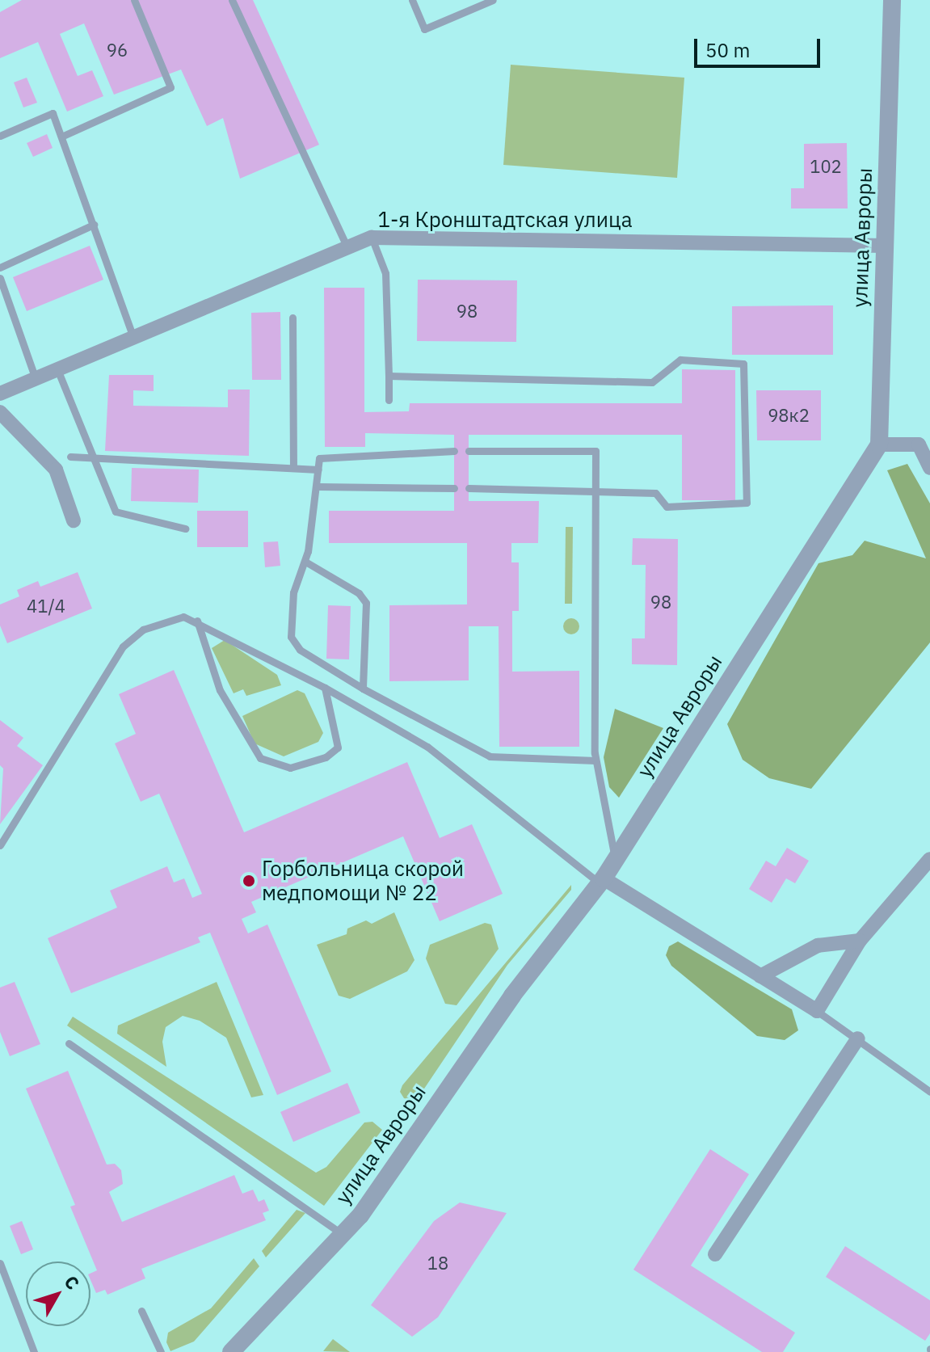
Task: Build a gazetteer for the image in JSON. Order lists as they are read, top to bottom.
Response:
{
  "streets": {
    "street": ["1-я Кронштадтская улица", "улица Авроры"]
  },
  "crossings": [
    ["1-я Кронштадтская улица", "улица Авроры"]
  ],
  "places": ["Горбольница скорой медпомощи № 22"],
  "house_numbers": [
    "96",
    "102",
    "98",
    "98к2",
    "98",
    "41/4",
    "18"
  ],
  "scale_bar": "50 m",
  "north": "top right"
}
